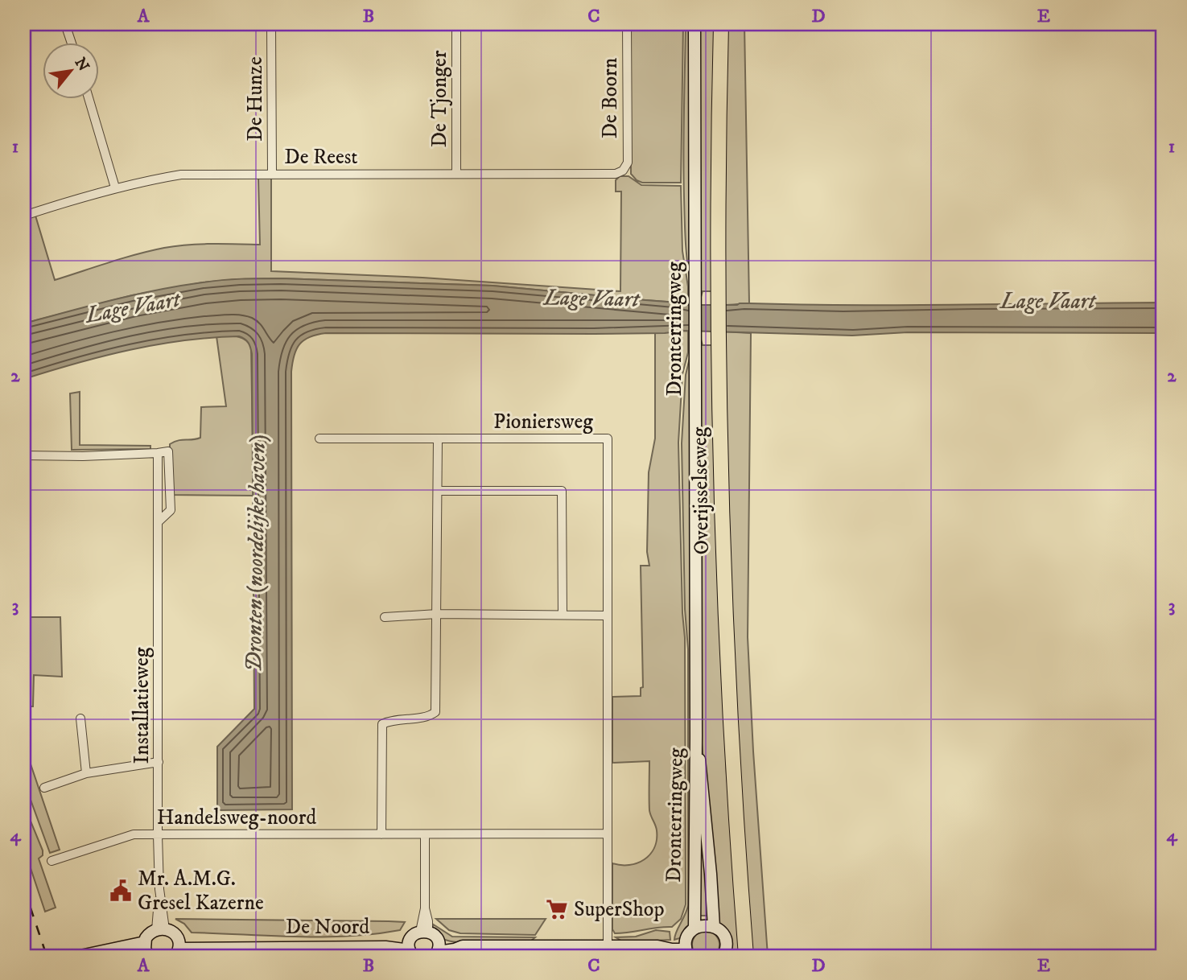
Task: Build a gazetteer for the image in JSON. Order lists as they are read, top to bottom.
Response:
{
  "streets": {
    "highway": ["Overijsselseweg"],
    "main road": ["Dronterringweg", "De Noord"],
    "street": [
      "De Boorn",
      "De Hunze",
      "De Tjonger",
      "De Reest",
      "Pioniersweg",
      "Installatieweg",
      "Handelsweg-noord"
    ]
  },
  "crossings": [
    ["De Boorn", "De Reest"],
    ["De Hunze", "De Reest"],
    ["De Tjonger", "De Reest"],
    ["Pioniersweg", "Handelsweg-noord"],
    ["Installatieweg", "Handelsweg-noord"]
  ],
  "water": ["Lage Vaart", "Dronten (noordelijke haven)"],
  "places": {
    "public building": ["Mr. A.M.G. Gresel Kazerne"],
    "supermarket": ["SuperShop"]
  },
  "north": "top right",
  "grid": {
    "columns": [
      "A",
      "B",
      "C",
      "D",
      "E"
    ],
    "rows": [
      "1",
      "2",
      "3",
      "4"
    ]
  }
}
